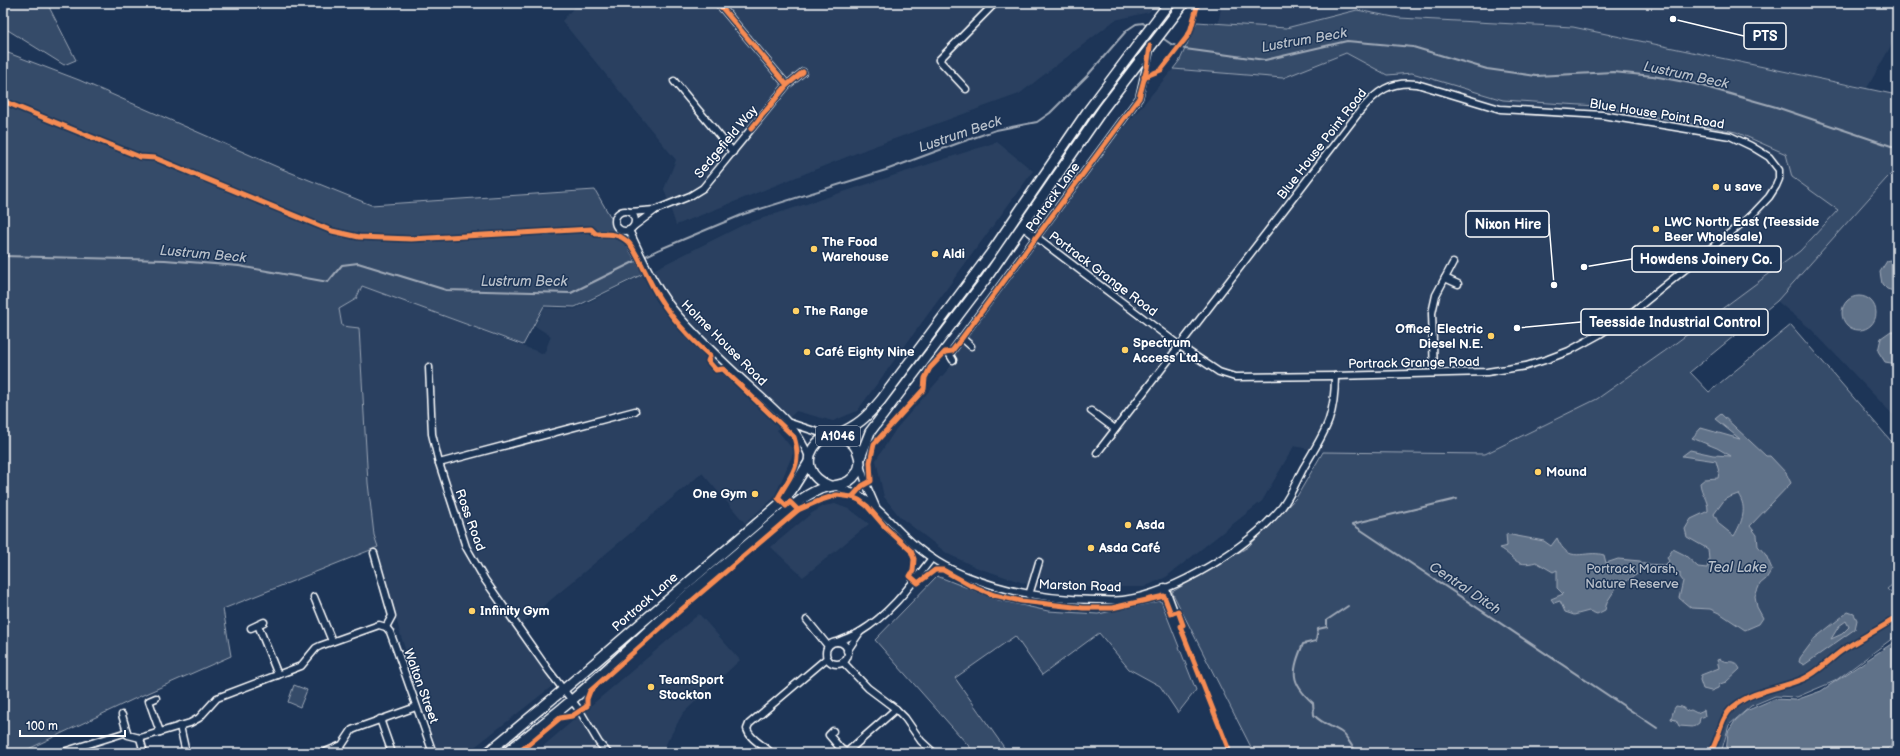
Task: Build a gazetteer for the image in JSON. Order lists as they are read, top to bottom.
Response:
{
  "streets": {
    "main road": ["Portrack Lane", "A1046"],
    "street": [
      "Blue House Point Road",
      "Sedgefield Way",
      "Portrack Grange Road",
      "Holme House Road",
      "Ross Road",
      "Marston Road",
      "Walton Street"
    ]
  },
  "crossings": [
    ["Blue House Point Road", "Portrack Grange Road"],
    ["Sedgefield Way", "Holme House Road"],
    ["Portrack Lane", "Portrack Grange Road"],
    ["Portrack Lane", "Holme House Road"],
    ["Portrack Lane", "A1046"],
    ["Portrack Lane", "Ross Road"],
    ["Portrack Lane", "Marston Road"],
    ["Portrack Grange Road", "Marston Road"],
    ["Holme House Road", "A1046"],
    ["Holme House Road", "Marston Road"],
    ["A1046", "Marston Road"]
  ],
  "water": ["Lustrum Beck", "Teal Lake", "Central Ditch"],
  "parks": ["Portrack Marsh, Nature Reserve"],
  "places": [
    "PTS",
    "u save",
    "LWC North East (Teesside Beer Wholesale)",
    "The Food Warehouse",
    "Aldi",
    "Howdens Joinery Co.",
    "Nixon Hire",
    "The Range",
    "Teesside Industrial Control",
    "Office, Electric Diesel N.E.",
    "Spectrum Access Ltd.",
    "Café Eighty Nine",
    "Mound",
    "One Gym",
    "Asda",
    "Asda Café",
    "Infinity Gym",
    "TeamSport Stockton"
  ],
  "scale_bar": "100 m"
}
